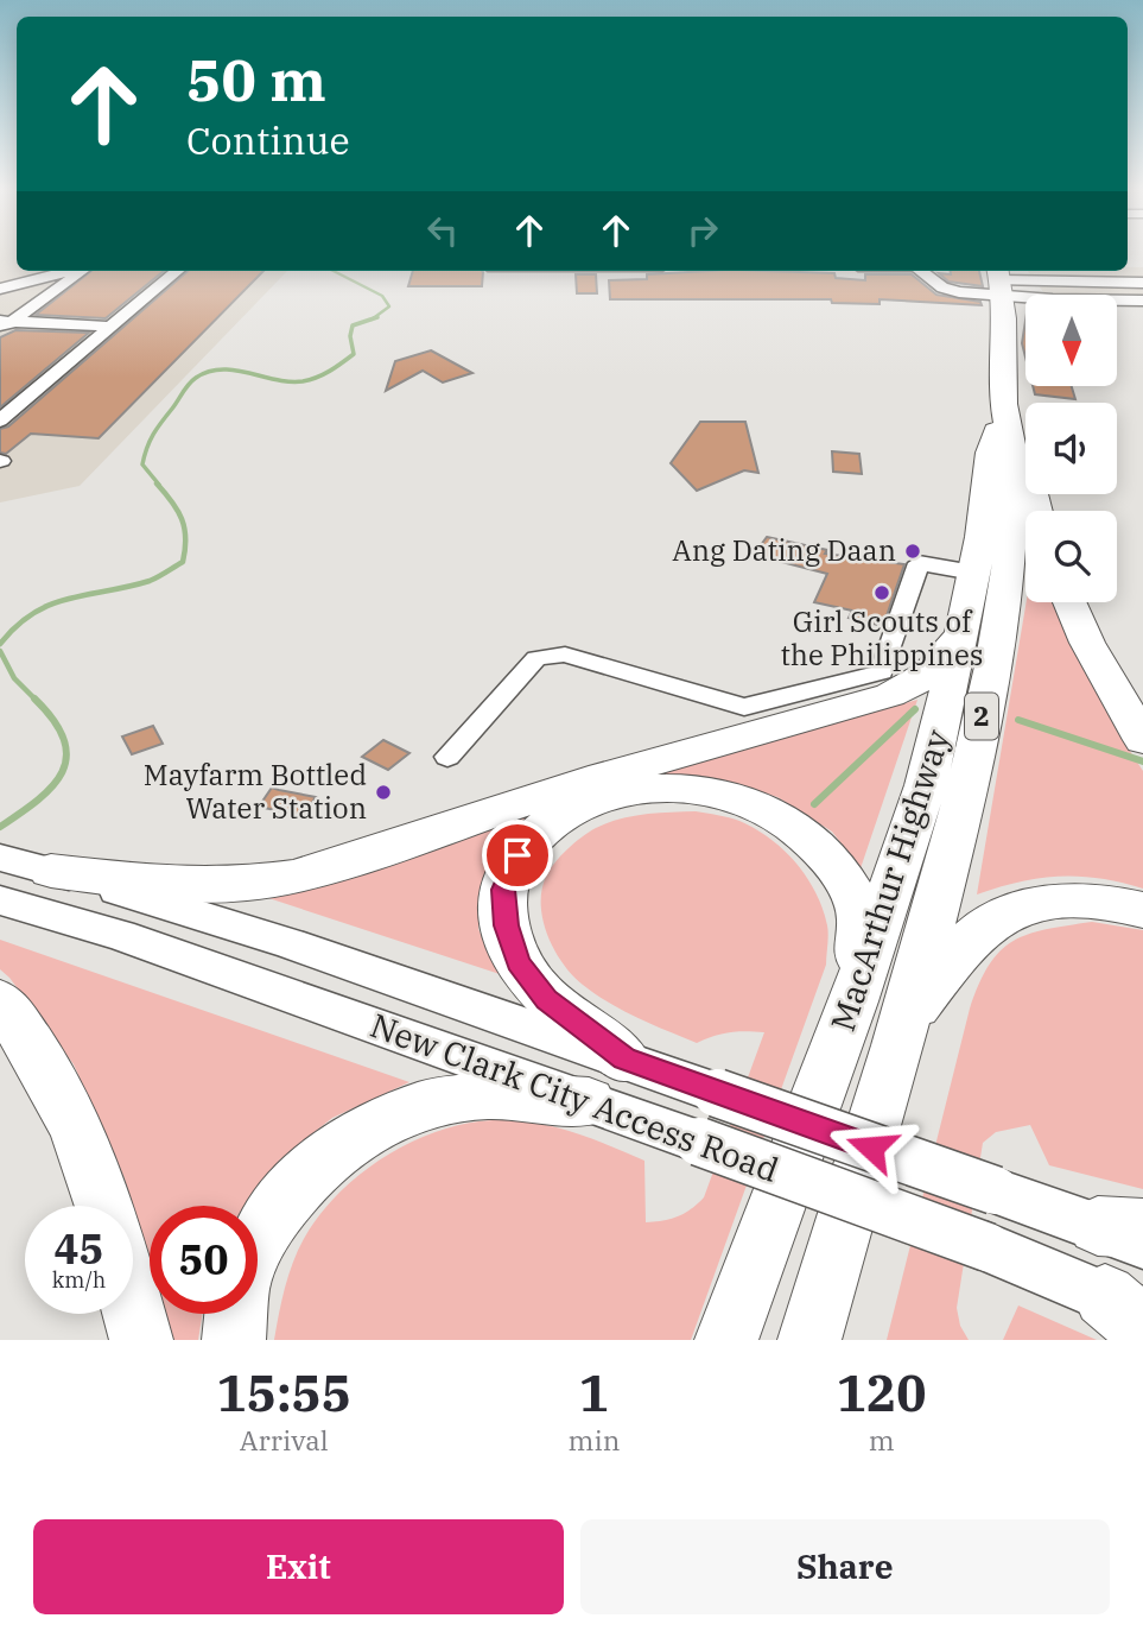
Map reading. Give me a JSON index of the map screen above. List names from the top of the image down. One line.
{"streets":{"highway":["2","MacArthur Highway"],"main road":["New Clark City Access Road"]},"places":["Ang Dating Daan","Girl Scouts of the Philippines","Mayfarm Bottled Water Station"],"north":"bottom","page":{"turn":["50 m","Continue"],"speed":"45 km/h","limit":"50","eta":["15:55","Arrival","1","min","120","m"],"buttons":["Exit","Share"]}}
